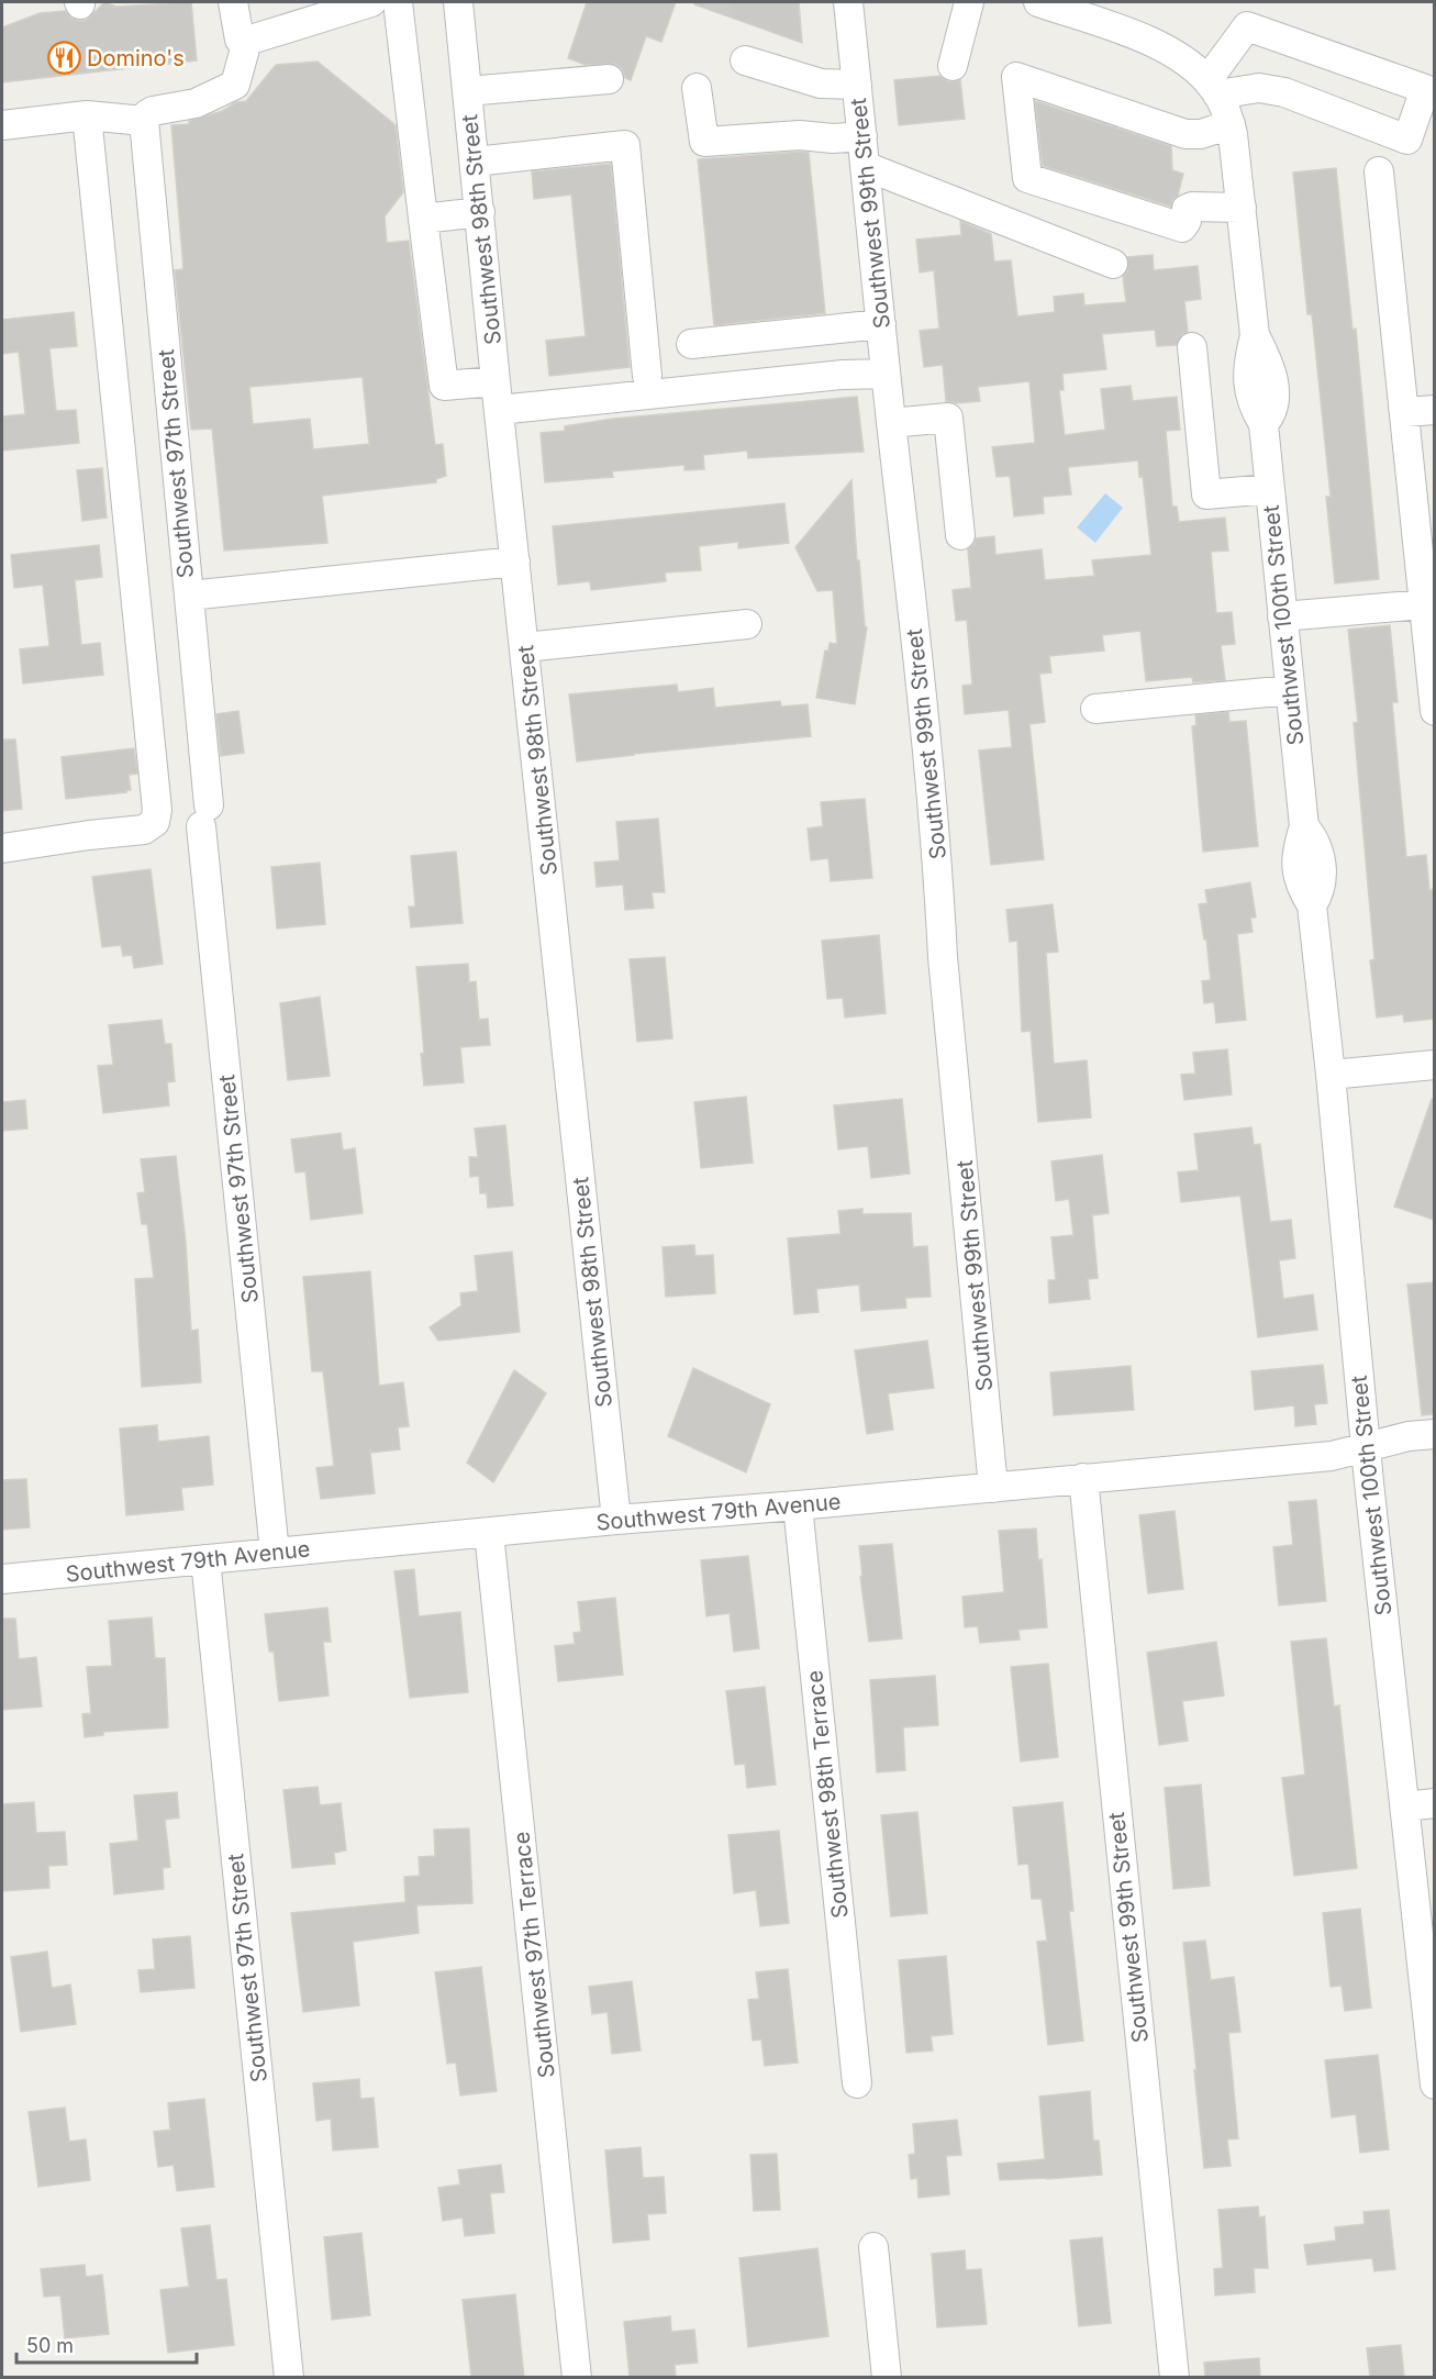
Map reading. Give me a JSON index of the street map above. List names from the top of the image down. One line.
{"streets":{"street":["Southwest 99th Street","Southwest 98th Street","Southwest 97th Street","Southwest 100th Street","Southwest 79th Avenue","Southwest 98th Terrace","Southwest 97th Terrace"]},"crossings":[["Southwest 99th Street","Southwest 79th Avenue"],["Southwest 98th Street","Southwest 79th Avenue"],["Southwest 97th Street","Southwest 79th Avenue"],["Southwest 100th Street","Southwest 79th Avenue"],["Southwest 79th Avenue","Southwest 98th Terrace"],["Southwest 79th Avenue","Southwest 97th Terrace"]],"places":{"restaurant":["Domino's"]},"scale_bar":"50 m"}
